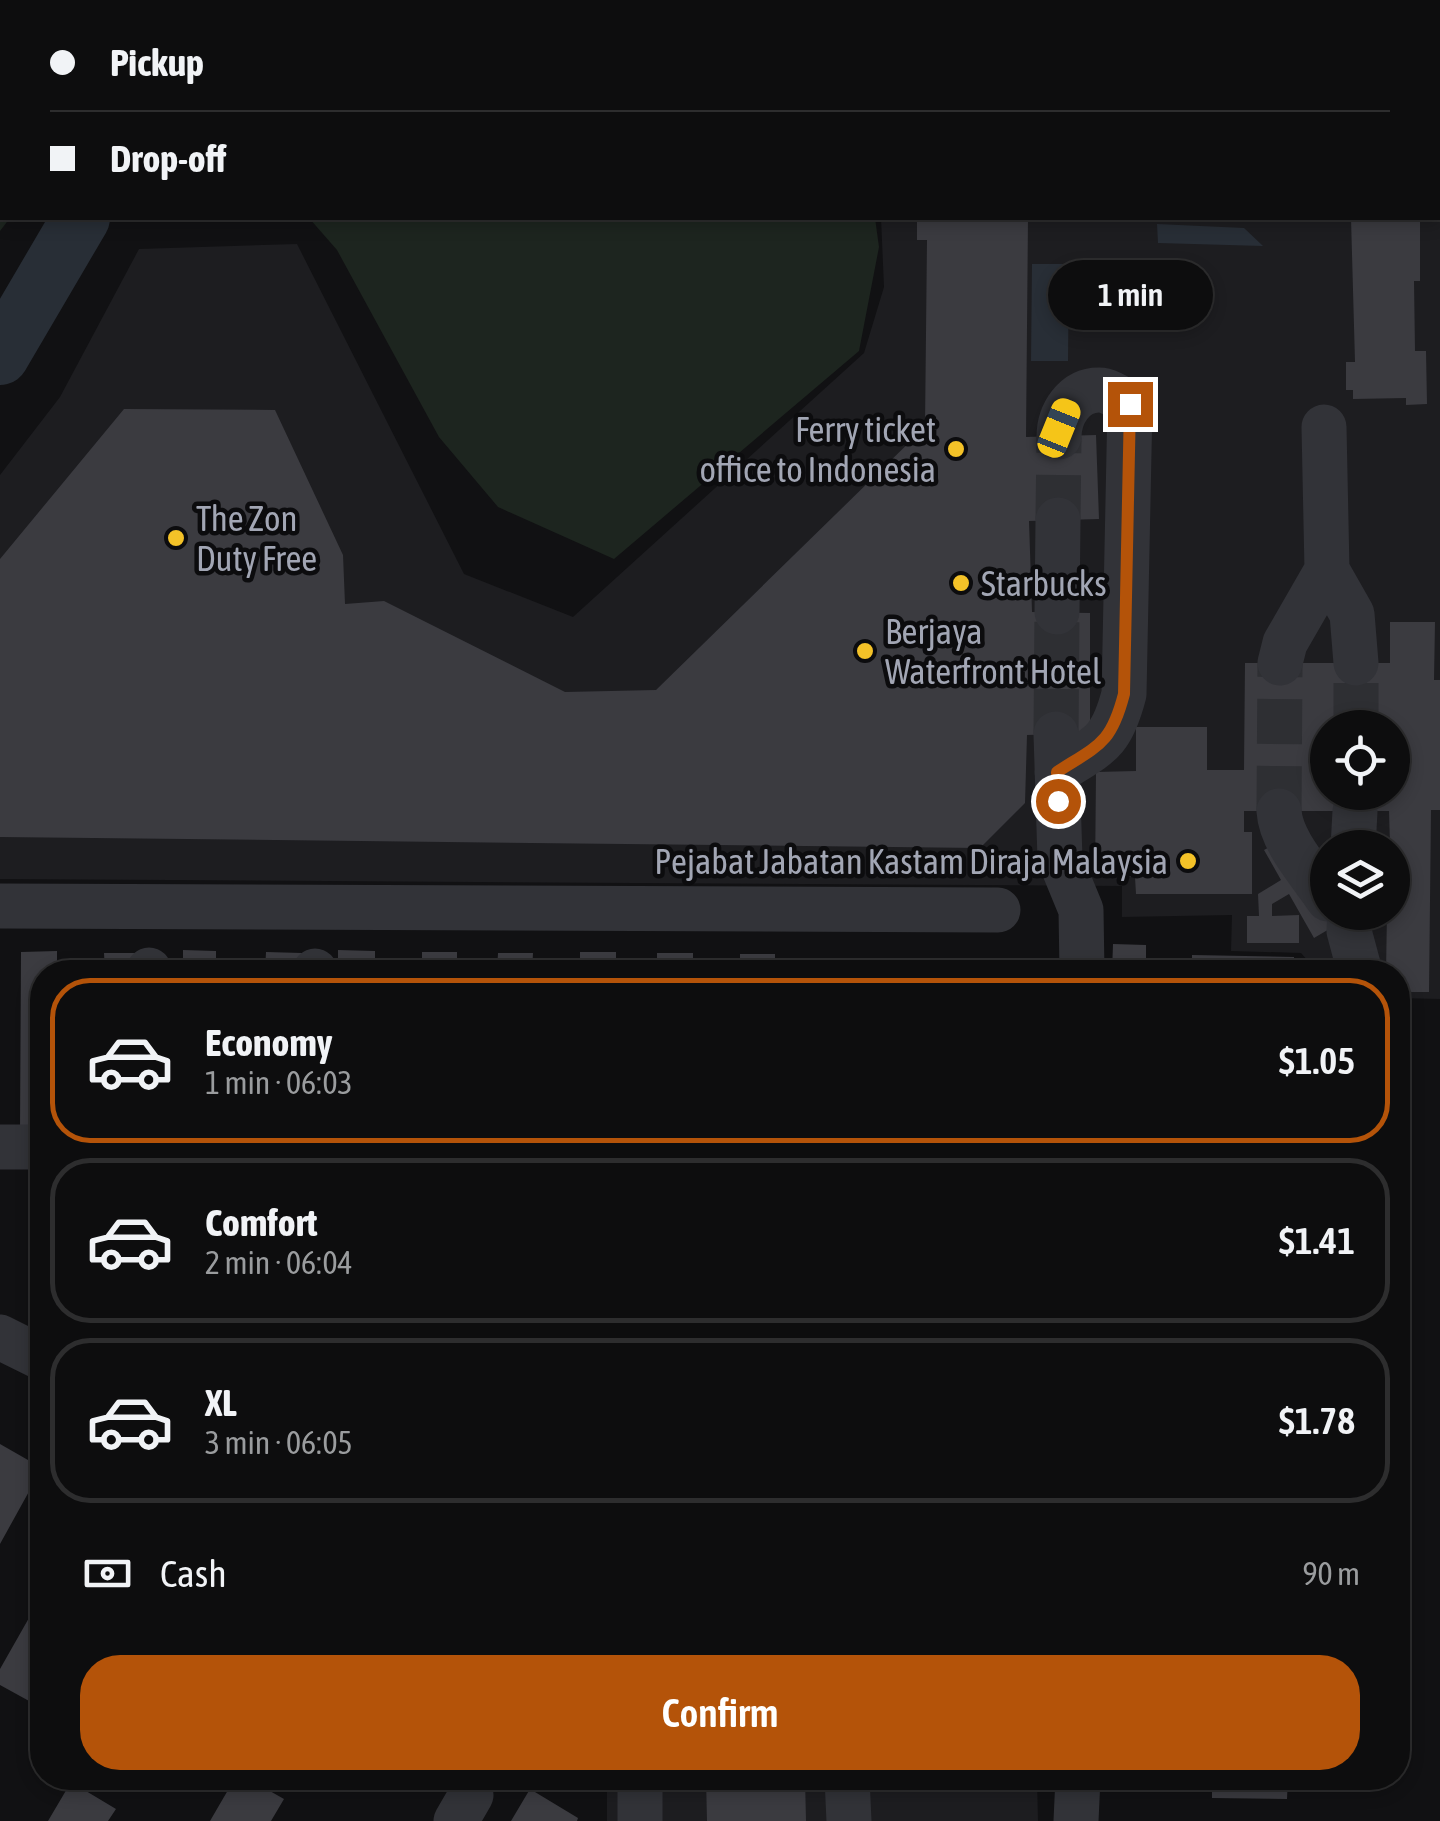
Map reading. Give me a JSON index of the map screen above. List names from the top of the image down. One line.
{"places":["Ferry ticket office to Indonesia","The Zon Duty Free","Starbucks","Berjaya Waterfront Hotel","Pejabat Jabatan Kastam Diraja Malaysia"],"page":{"banner":["Pickup","Drop-off"],"bubble":"1 min","list":[{"name":"Economy","note":"1 min · 06:03","value":"$1.05"},{"name":"Comfort","note":"2 min · 06:04","value":"$1.41"},{"name":"XL","note":"3 min · 06:05","value":"$1.78"}],"pay":["Cash","90 m"],"buttons":"Confirm"}}
